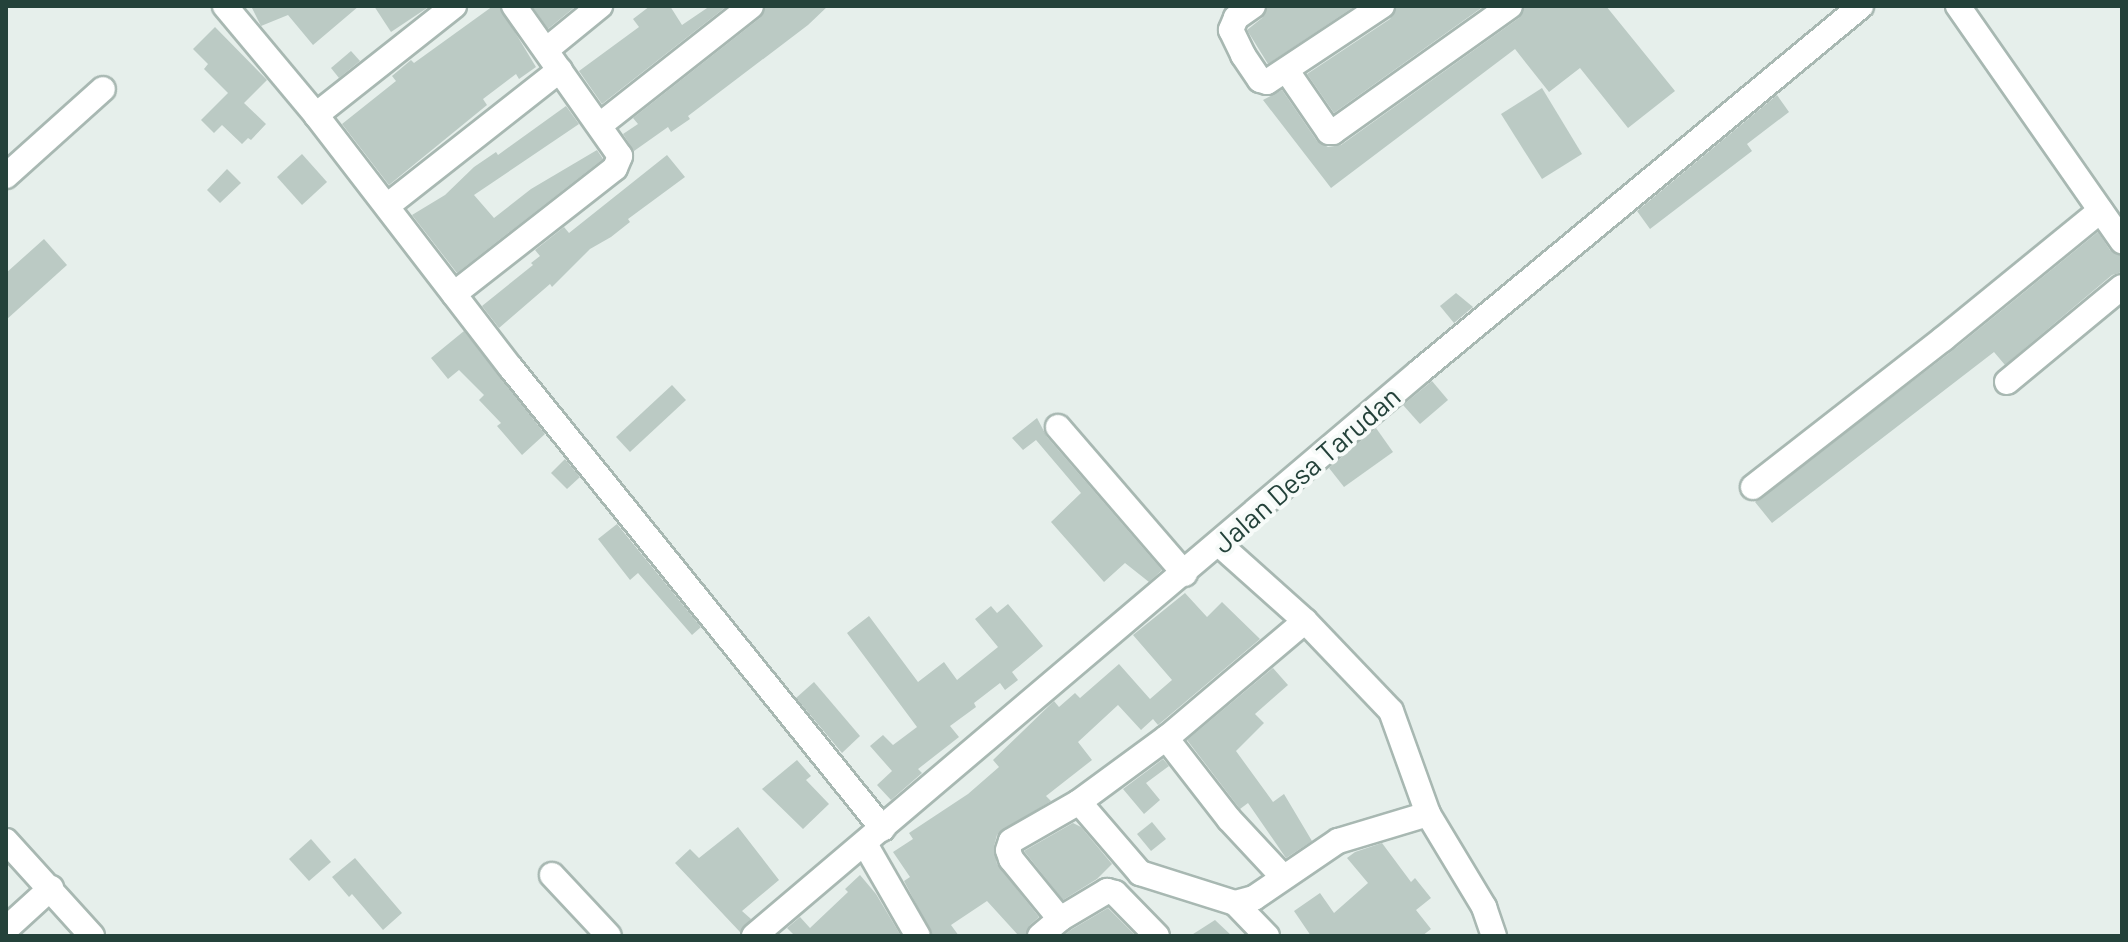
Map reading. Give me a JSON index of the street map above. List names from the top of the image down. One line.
{"streets":{"street":["Jalan Desa Tarudan"]}}
